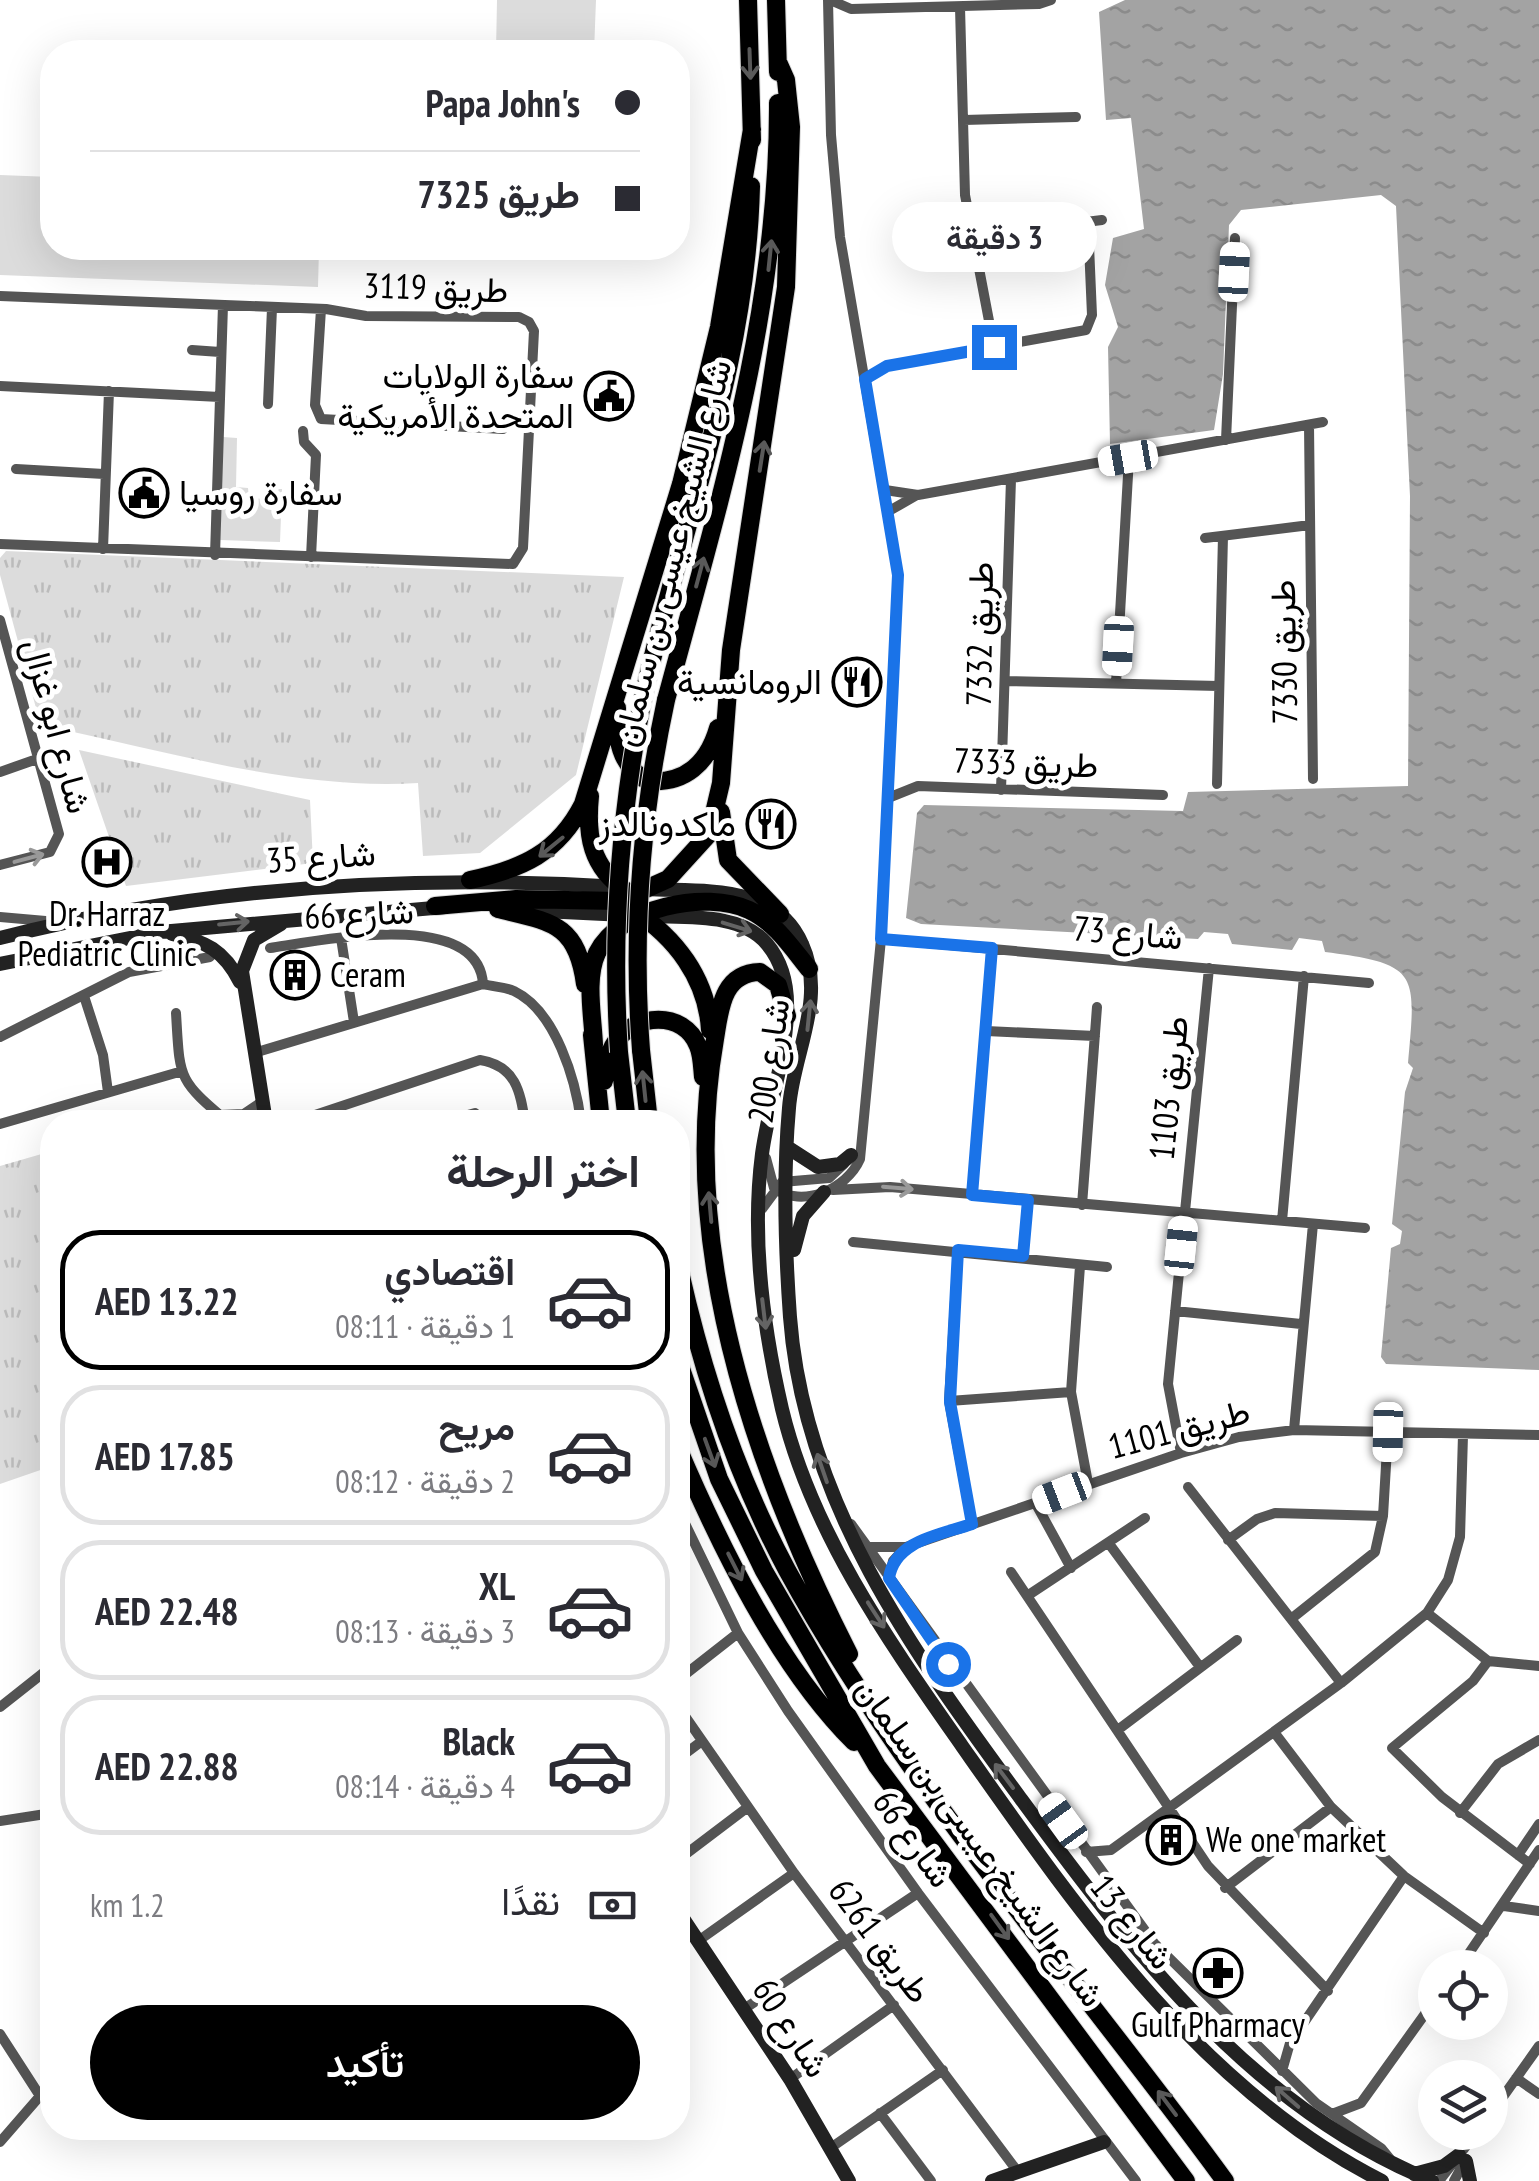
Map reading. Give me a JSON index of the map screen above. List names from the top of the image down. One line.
{"streets":{"highway":["شارع الشيخ عيسى بن سلمان"],"street":["طريق 3119","طريق 7332","طريق 7330","شارع ابو غزال","طريق 7333","شارع 35","شارع 66","شارع 73","شارع 200","طريق 1103","طريق 1101","شارع 13","طريق 6261","شارع 60"]},"crossings":[["طريق 7332","طريق 7330"],["طريق 7332","طريق 7333"],["شارع 35","شارع 200"],["شارع 73","طريق 1103"],["شارع 200","شارع 13"]],"places":{"public building":["سفارة الولايات المتحدة الأمريكية","سفارة روسيا"],"restaurant":["الرومانسية","ماكدونالدز"],"hospital":["Dr. Harraz Pediatric Clinic"],"building":["Ceram","We one market"],"pharmacy":["Gulf Pharmacy"]},"page":{"banner":["Papa John's","طريق 7325"],"bubble":"3 دقيقة","heading":"اختر الرحلة","list":[{"name":"اقتصادي","note":"1 دقيقة · 08:11","value":"AED 13.22"},{"name":"مريح","note":"2 دقيقة · 08:12","value":"AED 17.85"},{"name":"XL","note":"3 دقيقة · 08:13","value":"AED 22.48"},{"name":"Black","note":"4 دقيقة · 08:14","value":"AED 22.88"}],"pay":["نقدًا","1.2 km"],"buttons":"تأكيد"}}
